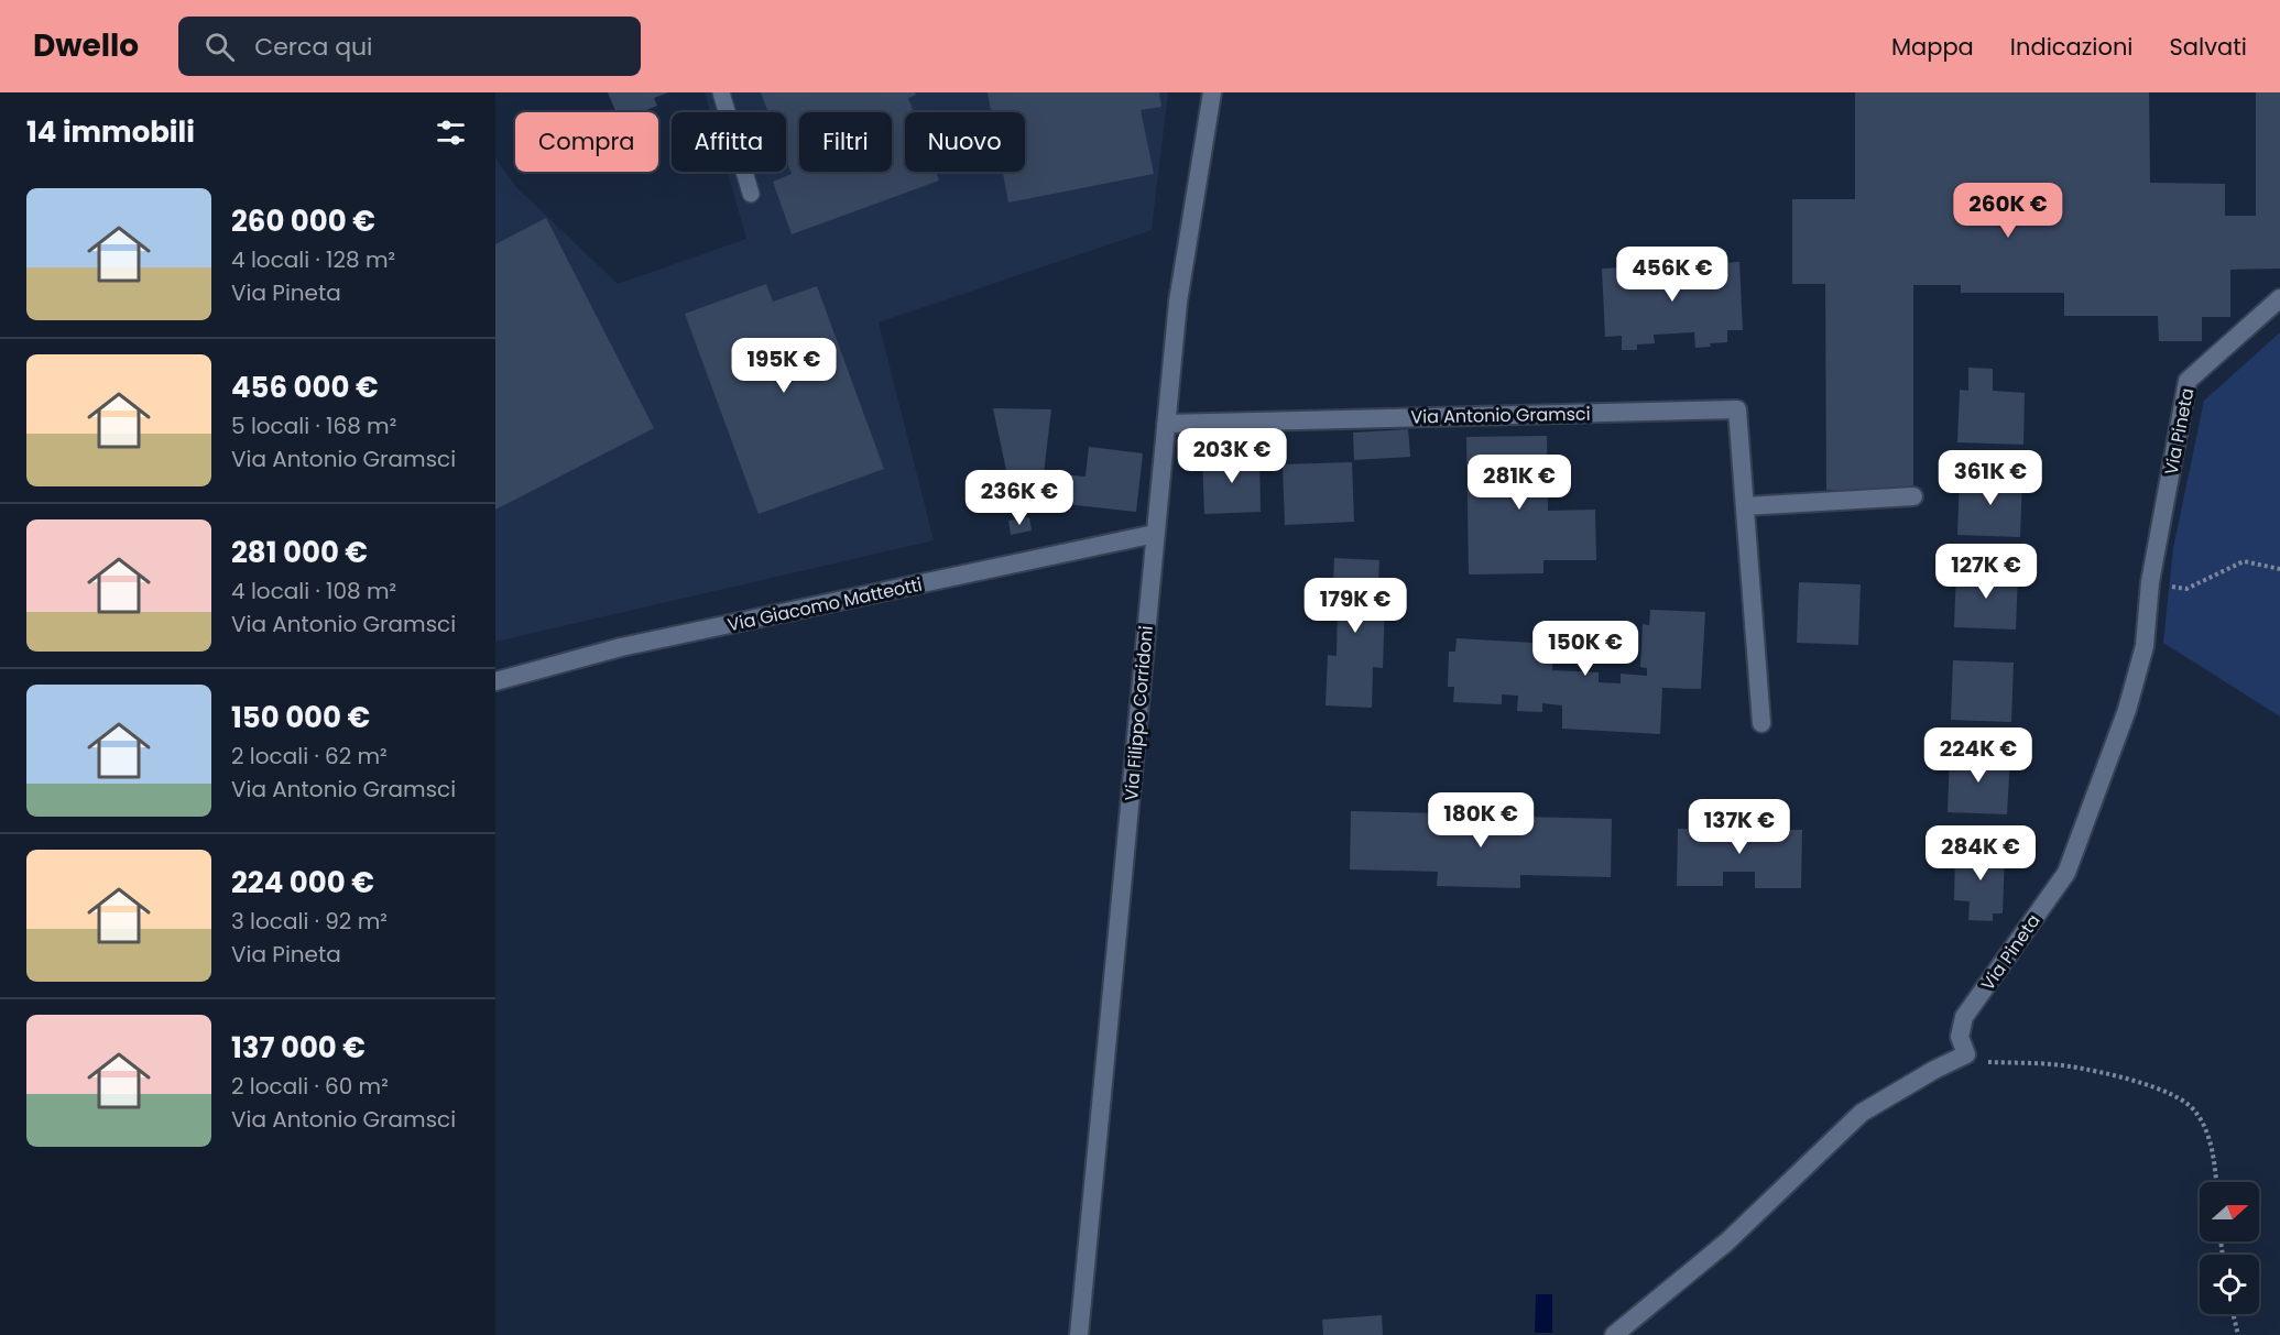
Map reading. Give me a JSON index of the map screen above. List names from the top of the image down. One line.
{"streets":{"street":["Via Antonio Gramsci","Via Pineta","Via Giacomo Matteotti","Via Filippo Corridoni"]},"crossings":[["Via Antonio Gramsci","Via Filippo Corridoni"],["Via Giacomo Matteotti","Via Filippo Corridoni"]],"north":"right","page":{"header":"Dwello","search":"Cerca qui","nav":["Mappa","Indicazioni","Salvati"],"heading":"14 immobili","chip":["Compra","Affitta","Filtri","Nuovo"],"list":[{"name":"260 000 €","note":"4 locali · 128 m² · Via Pineta"},{"name":"456 000 €","note":"5 locali · 168 m² · Via Antonio Gramsci"},{"name":"281 000 €","note":"4 locali · 108 m² · Via Antonio Gramsci"},{"name":"150 000 €","note":"2 locali · 62 m² · Via Antonio Gramsci"},{"name":"224 000 €","note":"3 locali · 92 m² · Via Pineta"},{"name":"137 000 €","note":"2 locali · 60 m² · Via Antonio Gramsci"}],"price":["260K €","456K €","195K €","203K €","361K €","281K €","236K €","127K €","179K €","150K €","224K €","180K €","137K €","284K €"]}}
